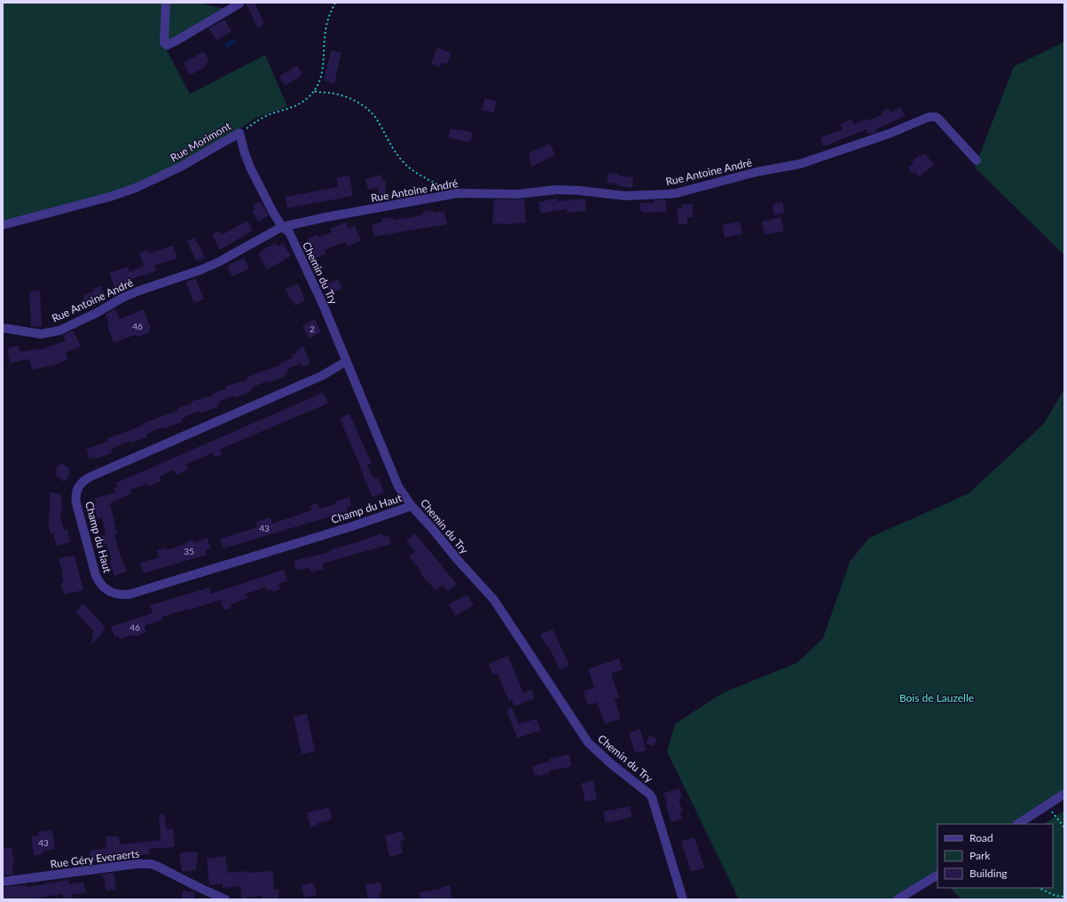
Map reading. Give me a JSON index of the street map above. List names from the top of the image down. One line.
{"streets":{"street":["Rue Morimont","Rue Antoine André","Chemin du Try","Champ du Haut","Rue Géry Everaerts"]},"crossings":[["Rue Morimont","Chemin du Try"],["Rue Antoine André","Chemin du Try"],["Chemin du Try","Champ du Haut"]],"parks":["Bois de Lauzelle"],"house_numbers":["46","2","43","35","46","43"],"legend":["Road","Park","Building"]}
